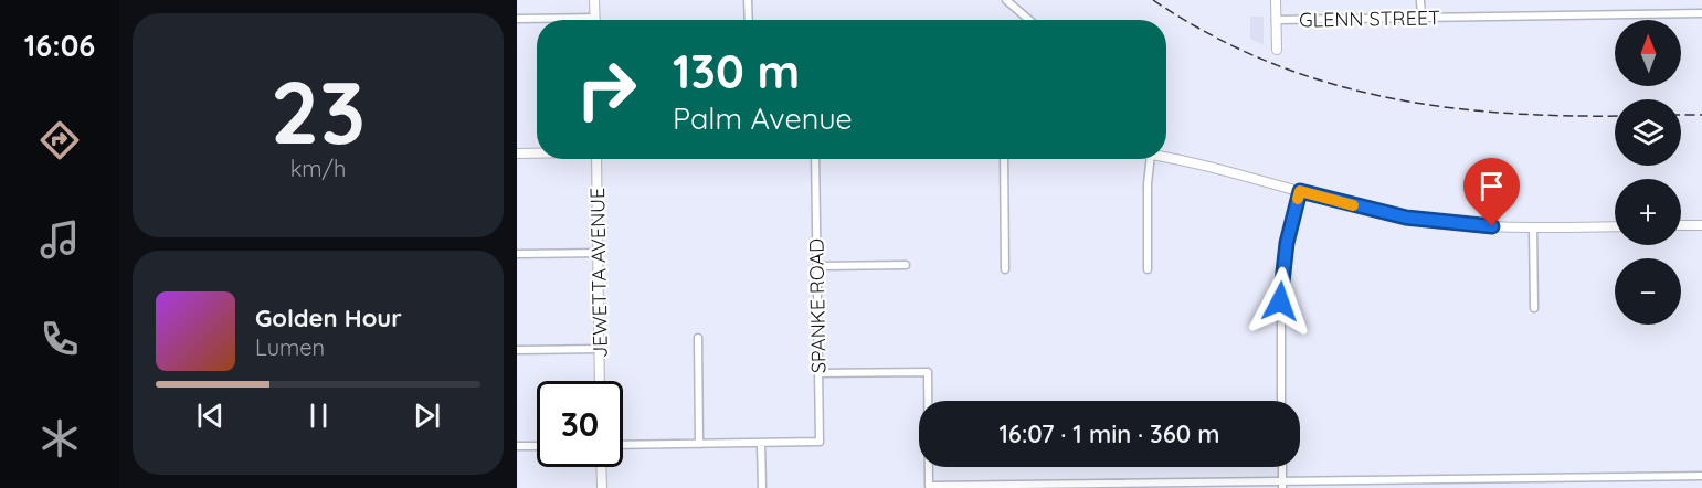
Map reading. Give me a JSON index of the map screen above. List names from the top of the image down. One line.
{"streets":{"street":["GLENN STREET","JEWETTA AVENUE","SPANKE ROAD"]},"north":"top","page":{"tabs":"16:06","tile":["23","km/h"],"map_buttons":["+","−"],"turn":["130 m","Palm Avenue"],"song":["Golden Hour","Lumen"],"limit":"30","trip":"16:07 · 1 min · 360 m"}}
